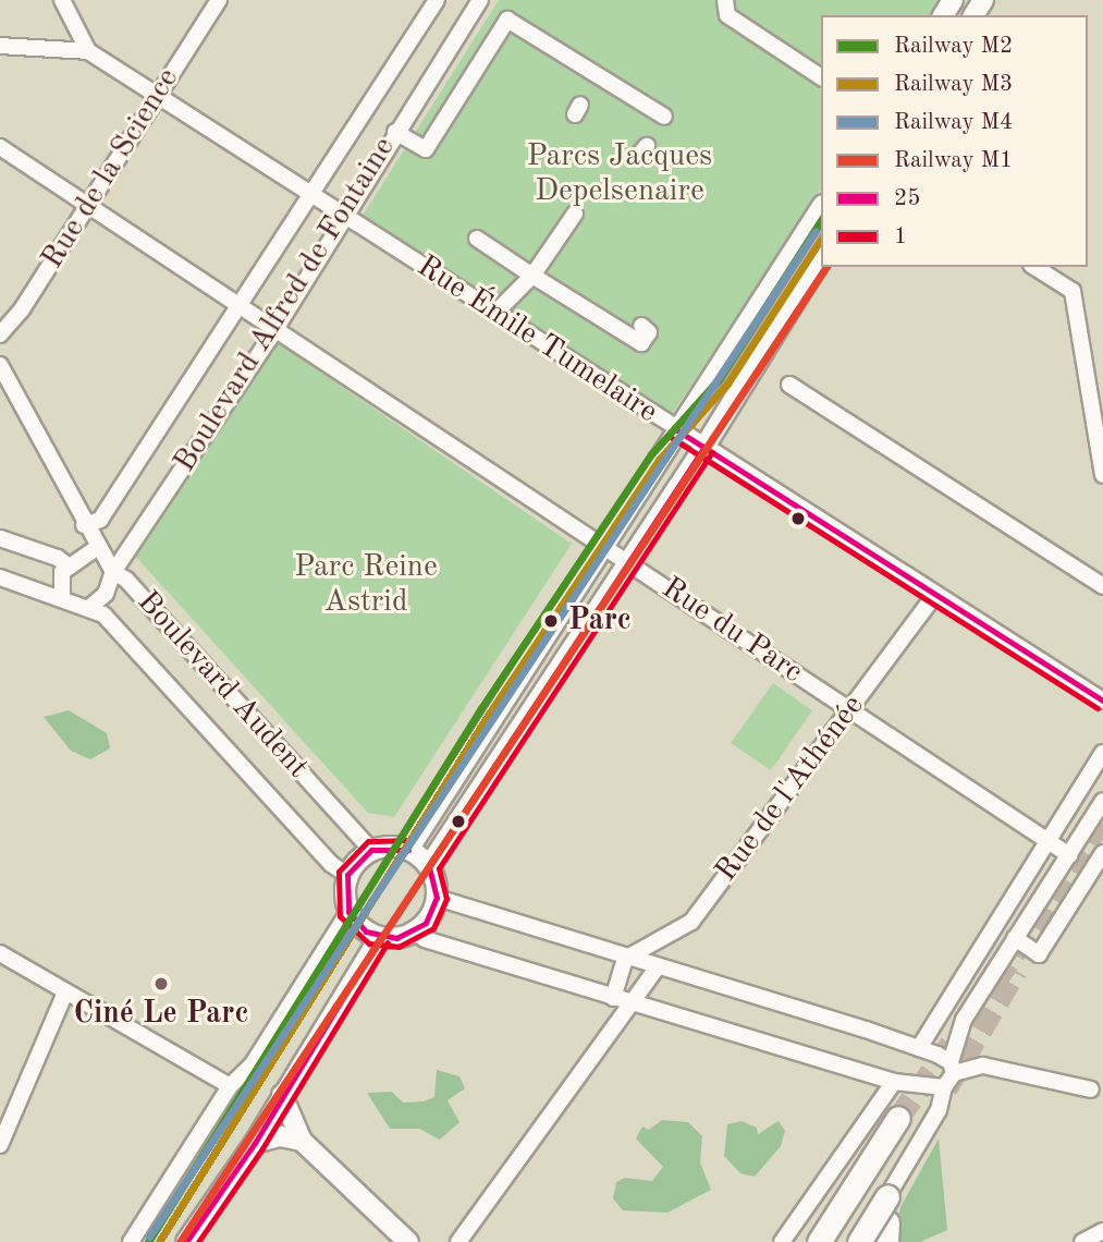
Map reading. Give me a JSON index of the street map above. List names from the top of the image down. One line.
{"streets":{"street":["Rue de la Science","Boulevard Alfred de Fontaine","Rue Émile Tumelaire","Rue du Parc","Boulevard Audent","Rue de l'Athénée"]},"crossings":[["Rue de la Science","Rue Émile Tumelaire"],["Rue de la Science","Rue du Parc"],["Boulevard Alfred de Fontaine","Rue Émile Tumelaire"],["Boulevard Alfred de Fontaine","Rue du Parc"],["Boulevard Alfred de Fontaine","Boulevard Audent"],["Rue Émile Tumelaire","Rue de l'Athénée"],["Rue du Parc","Rue de l'Athénée"]],"parks":["Parcs Jacques Depelsenaire","Parc Reine Astrid"],"places":["Parc","Ciné Le Parc"],"lines":["rail line M2","rail line M4","rail line M3","rail line M1","transit line 25","transit line 1"],"legend":["Railway M2","Railway M3","Railway M4","Railway M1","25","1"]}
